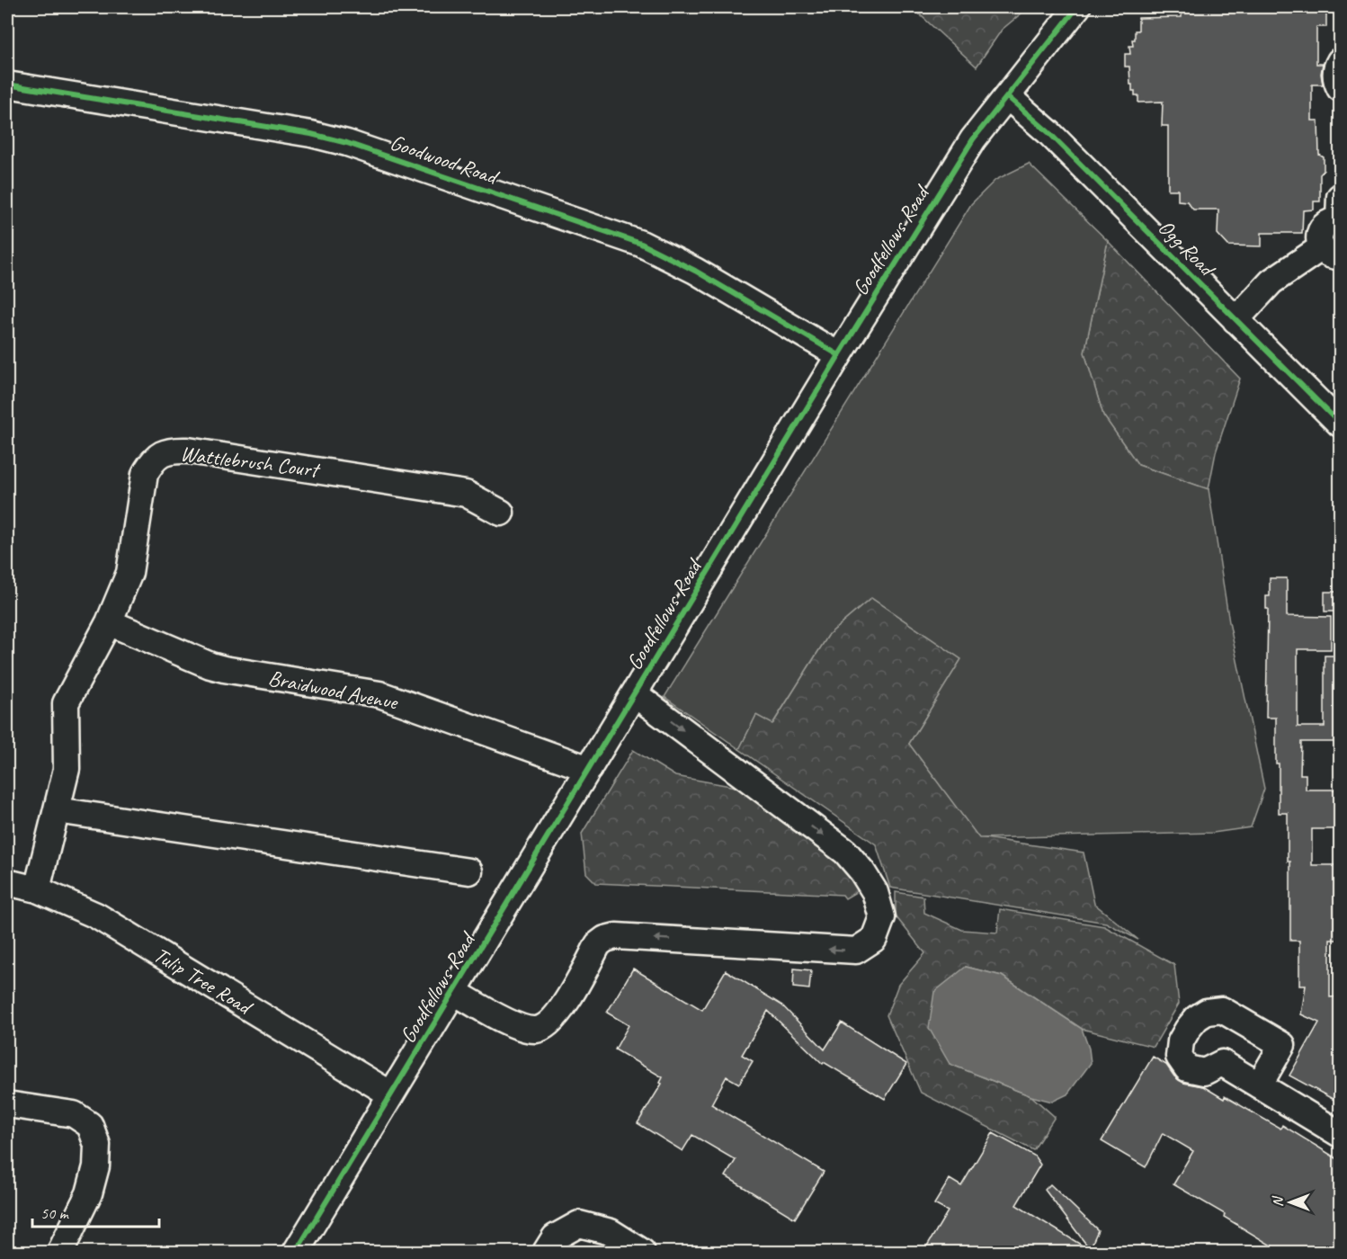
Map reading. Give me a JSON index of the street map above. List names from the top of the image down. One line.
{"streets":{"street":["Goodwood Road","Goodfellows Road","Ogg Road","Wattlebrush Court","Braidwood Avenue","Tulip Tree Road"]},"crossings":[["Goodwood Road","Goodfellows Road"],["Goodfellows Road","Ogg Road"],["Goodfellows Road","Braidwood Avenue"],["Goodfellows Road","Tulip Tree Road"],["Wattlebrush Court","Braidwood Avenue"],["Wattlebrush Court","Tulip Tree Road"]],"scale_bar":"50 m","north":"left"}
